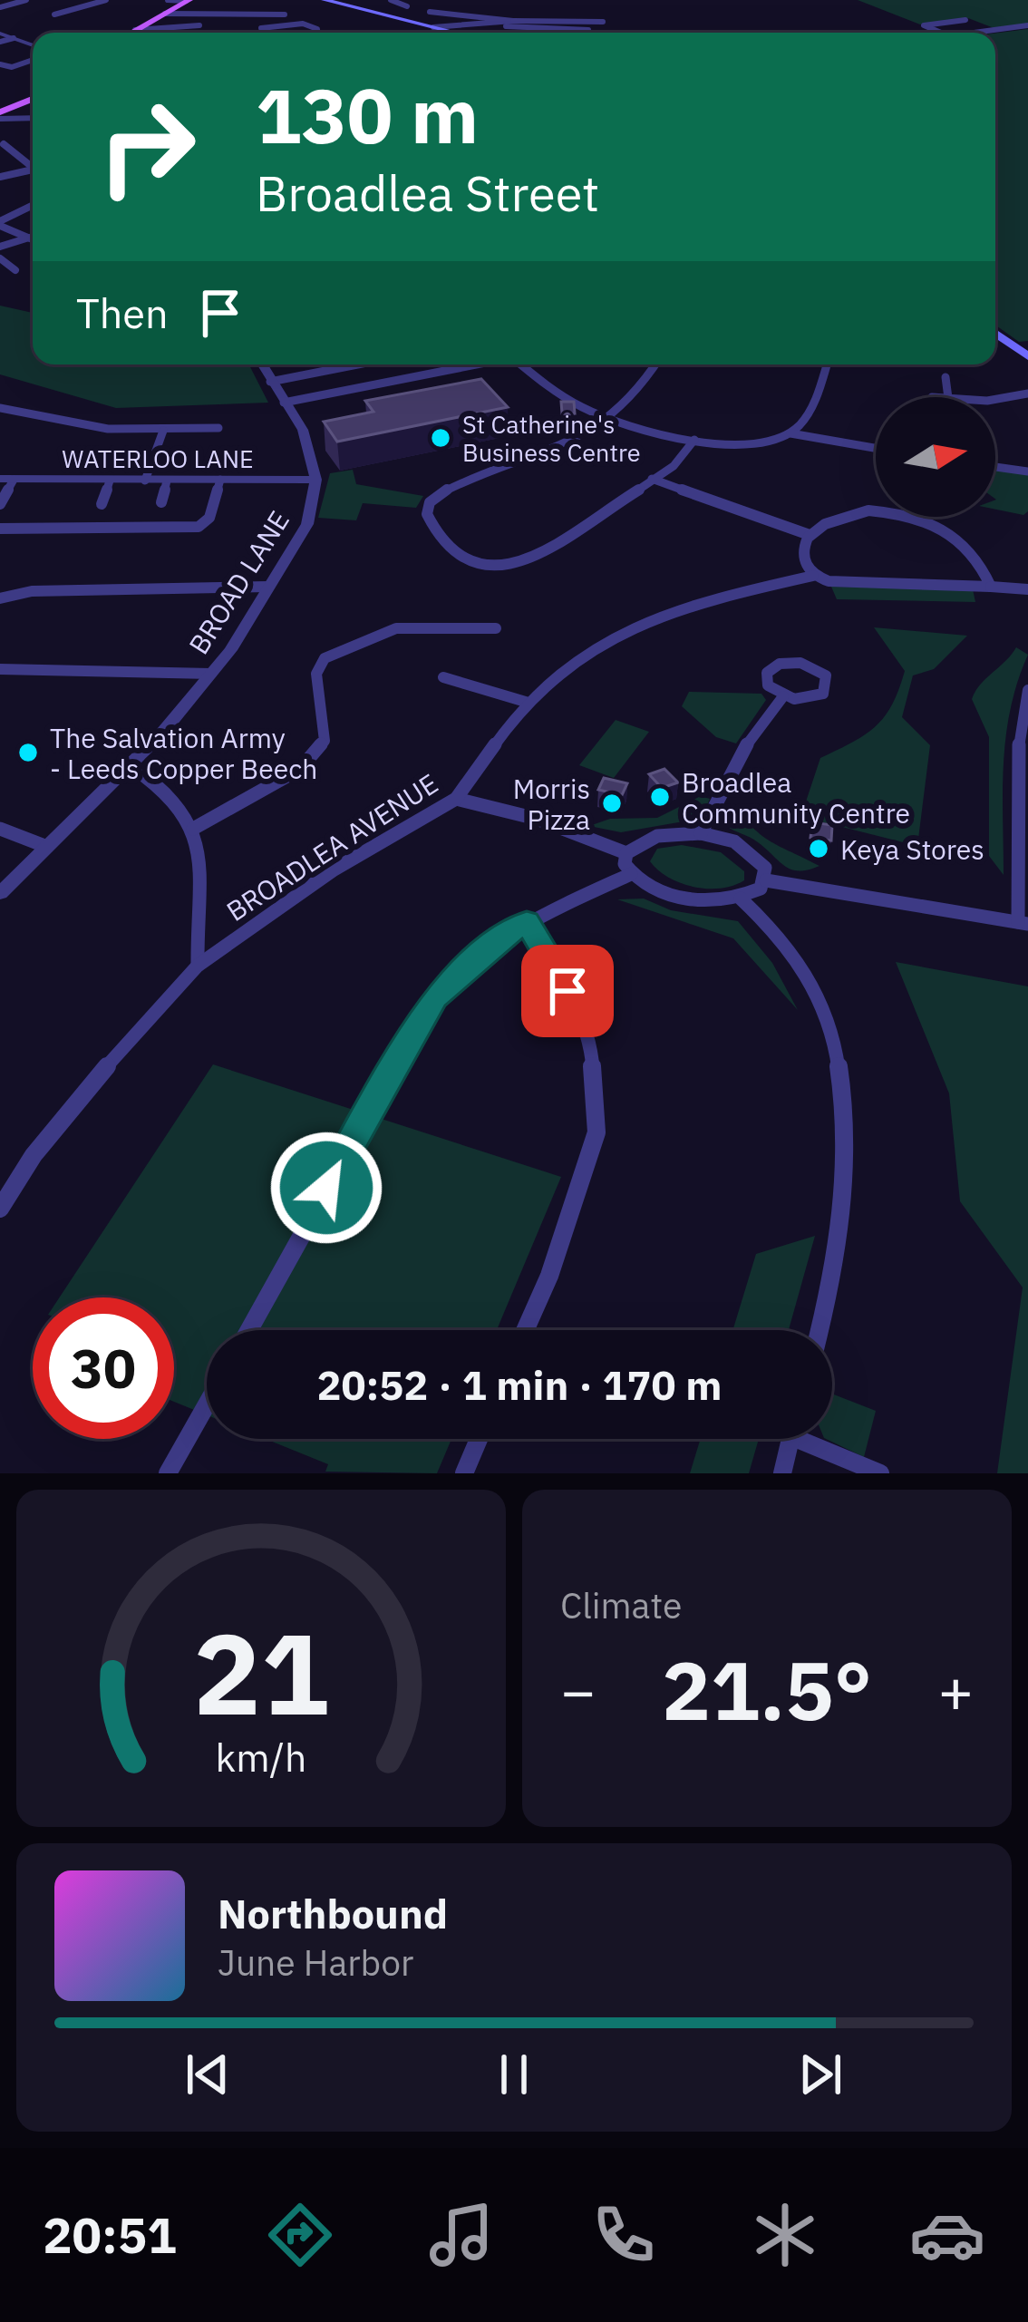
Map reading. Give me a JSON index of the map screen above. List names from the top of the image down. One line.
{"streets":{"street":["WATERLOO LANE","BROAD LANE","BROADLEA AVENUE"]},"crossings":[["WATERLOO LANE","BROAD LANE"]],"places":["St Catherine's Business Centre","The Salvation Army - Leeds Copper Beech","Broadlea Community Centre","Morris Pizza","Keya Stores"],"north":"right","page":{"turn":["130 m","Broadlea Street"],"then":"Then","limit":"30","trip":"20:52 · 1 min · 170 m","tile":"Climate","heat":["−","21.5°","+"],"song":["Northbound","June Harbor"],"tabs":"20:51","gauge":["21","km/h"]}}
